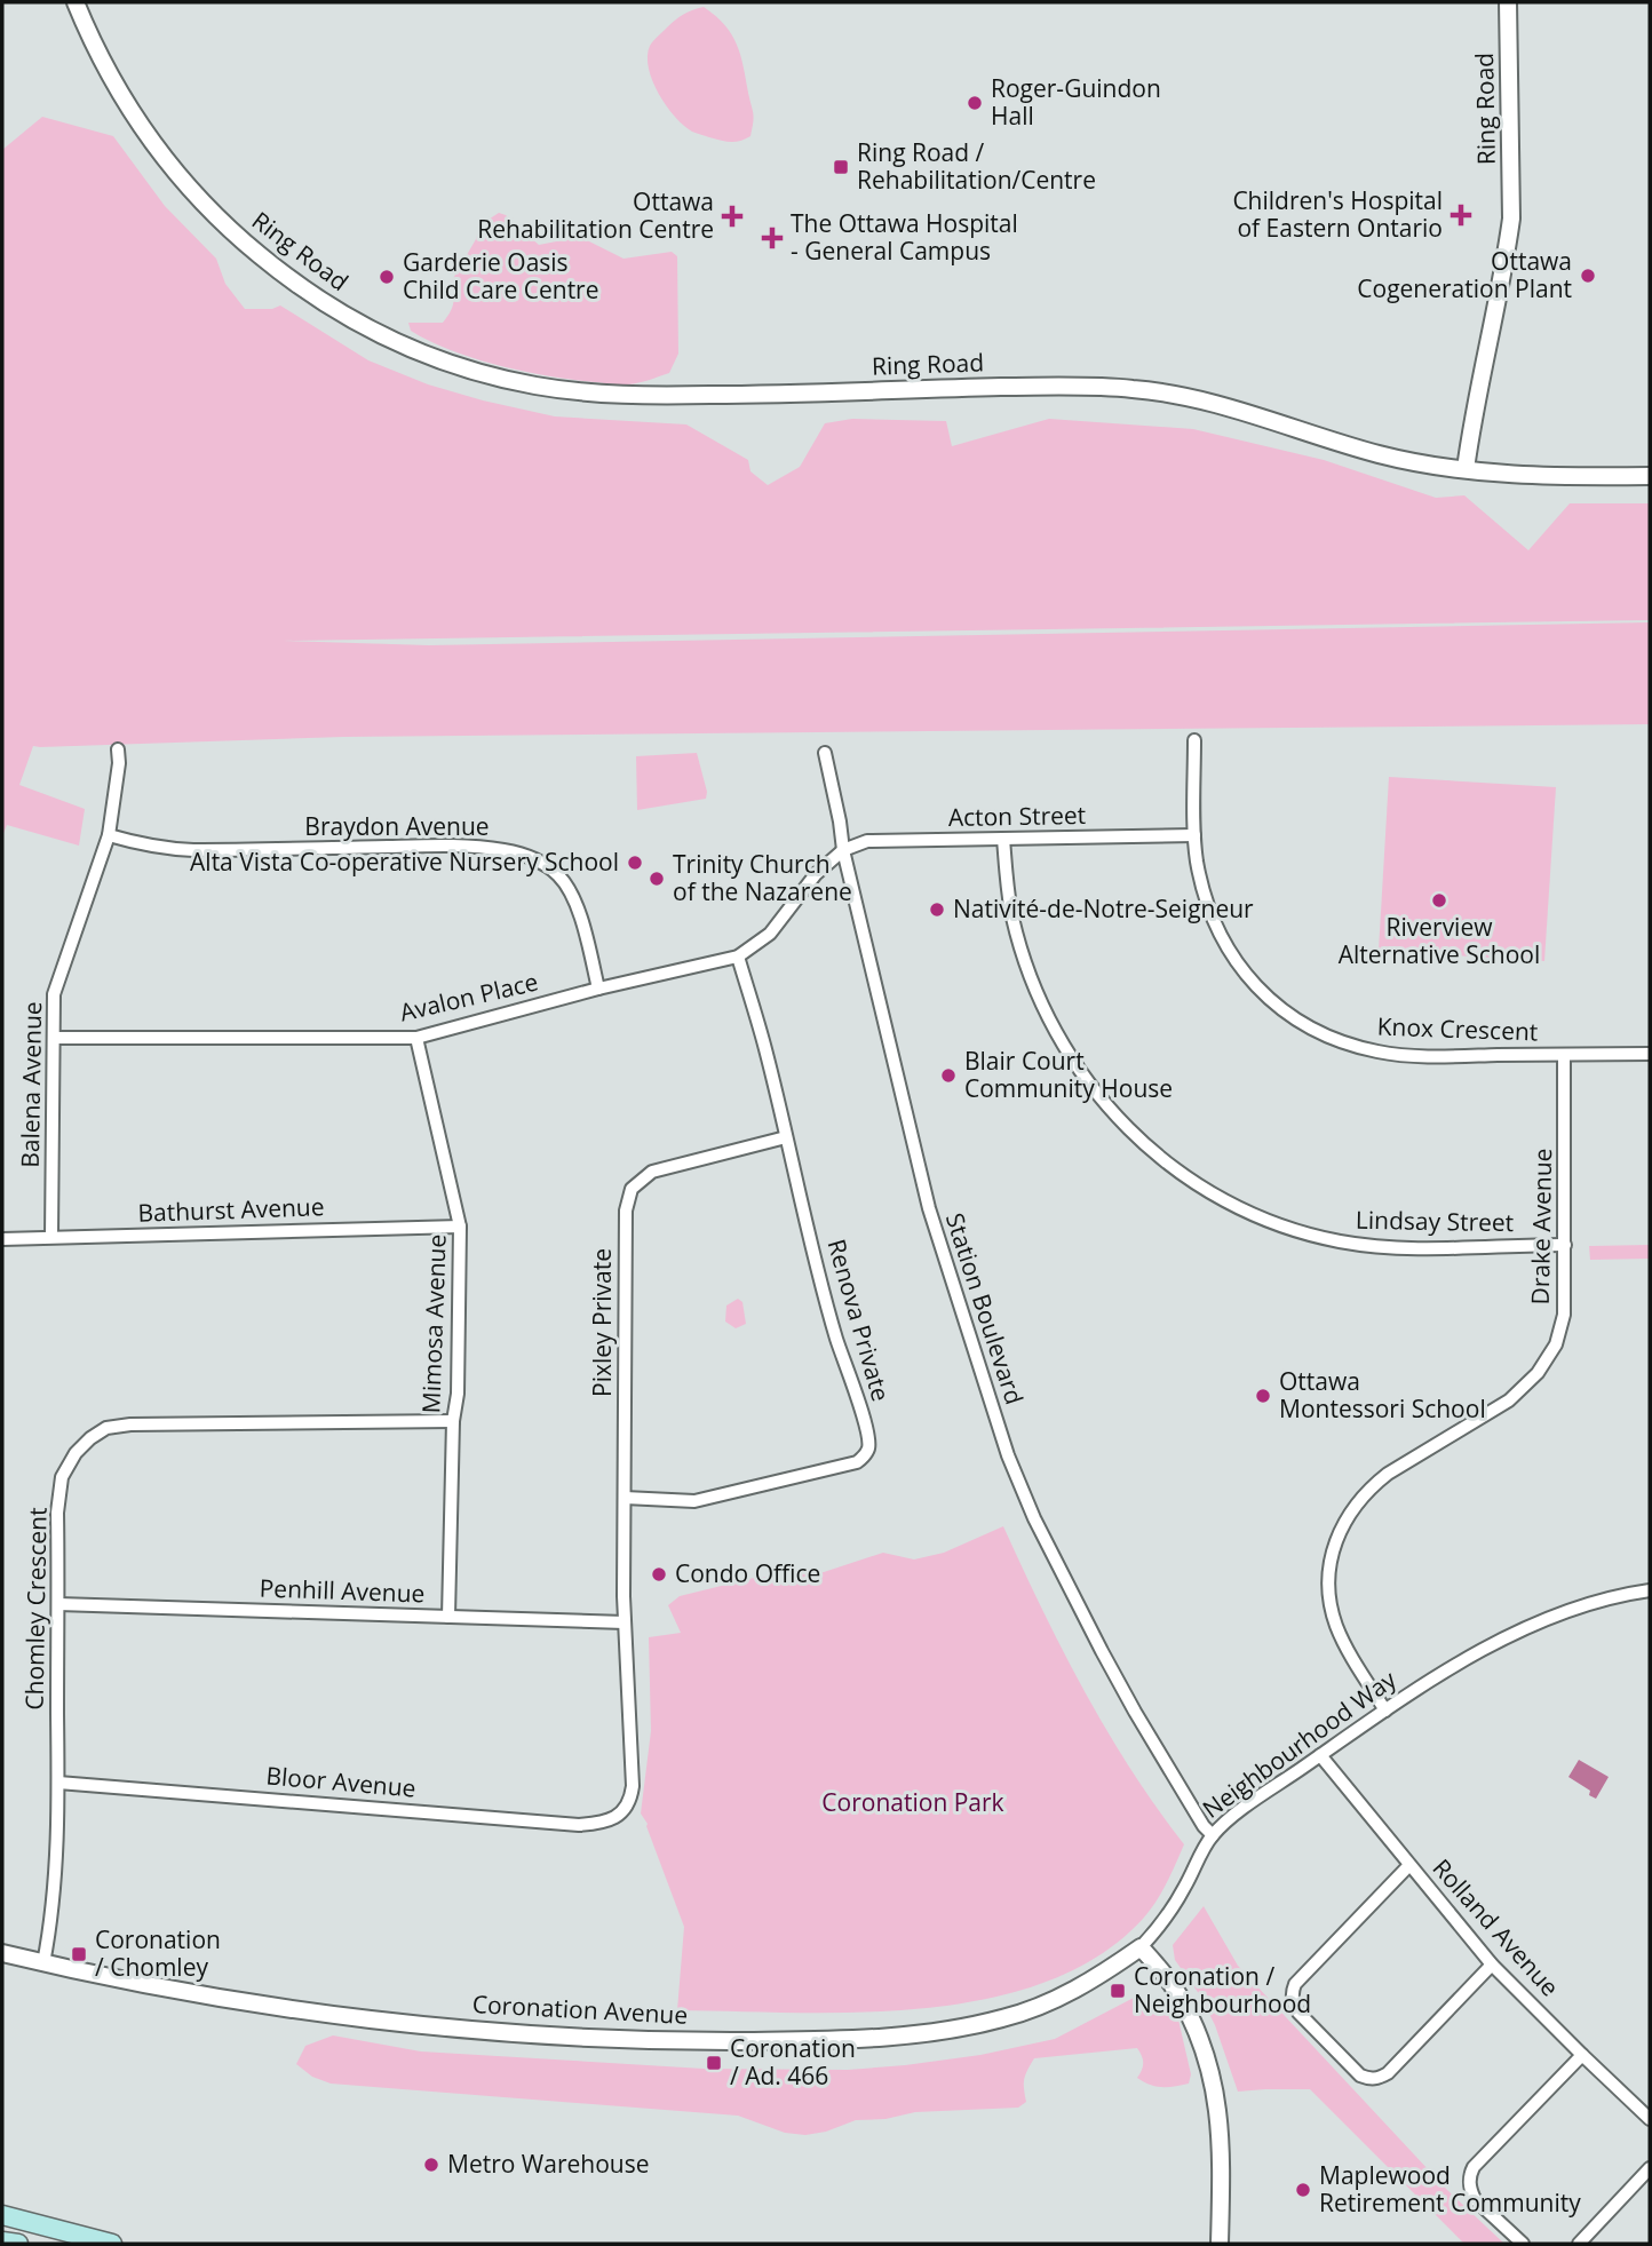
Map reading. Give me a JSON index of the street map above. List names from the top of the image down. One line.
{"streets":{"street":["Ring Road","Acton Street","Braydon Avenue","Avalon Place","Knox Crescent","Balena Avenue","Bathurst Avenue","Lindsay Street","Drake Avenue","Station Boulevard","Renova Private","Pixley Private","Mimosa Avenue","Penhill Avenue","Chomley Crescent","Neighbourhood Way","Bloor Avenue","Rolland Avenue","Coronation Avenue"]},"crossings":[["Acton Street","Avalon Place"],["Acton Street","Knox Crescent"],["Acton Street","Lindsay Street"],["Acton Street","Station Boulevard"],["Braydon Avenue","Avalon Place"],["Braydon Avenue","Balena Avenue"],["Avalon Place","Balena Avenue"],["Avalon Place","Station Boulevard"],["Avalon Place","Renova Private"],["Avalon Place","Mimosa Avenue"],["Knox Crescent","Drake Avenue"],["Balena Avenue","Bathurst Avenue"],["Bathurst Avenue","Mimosa Avenue"],["Lindsay Street","Drake Avenue"],["Drake Avenue","Neighbourhood Way"],["Station Boulevard","Neighbourhood Way"],["Renova Private","Pixley Private"],["Pixley Private","Penhill Avenue"],["Pixley Private","Bloor Avenue"],["Mimosa Avenue","Penhill Avenue"],["Mimosa Avenue","Chomley Crescent"],["Penhill Avenue","Chomley Crescent"],["Chomley Crescent","Bloor Avenue"],["Chomley Crescent","Coronation Avenue"],["Neighbourhood Way","Rolland Avenue"],["Neighbourhood Way","Coronation Avenue"]],"parks":["Coronation Park"],"places":{"other":["Roger-Guindon Hall","Ottawa Cogeneration Plant","Garderie Oasis Child Care Centre","Alta Vista Co-operative Nursery School","Trinity Church of the Nazarene","Riverview Alternative School","Nativité-de-Notre-Seigneur","Blair Court Community House","Ottawa Montessori School","Condo Office","Metro Warehouse","Maplewood Retirement Community"],"transit":["Ring Road / Rehabilitation/Centre","Coronation / Chomley","Coronation / Neighbourhood","Coronation / Ad. 466"],"health":["Children's Hospital of Eastern Ontario","Ottawa Rehabilitation Centre","The Ottawa Hospital - General Campus"]}}
